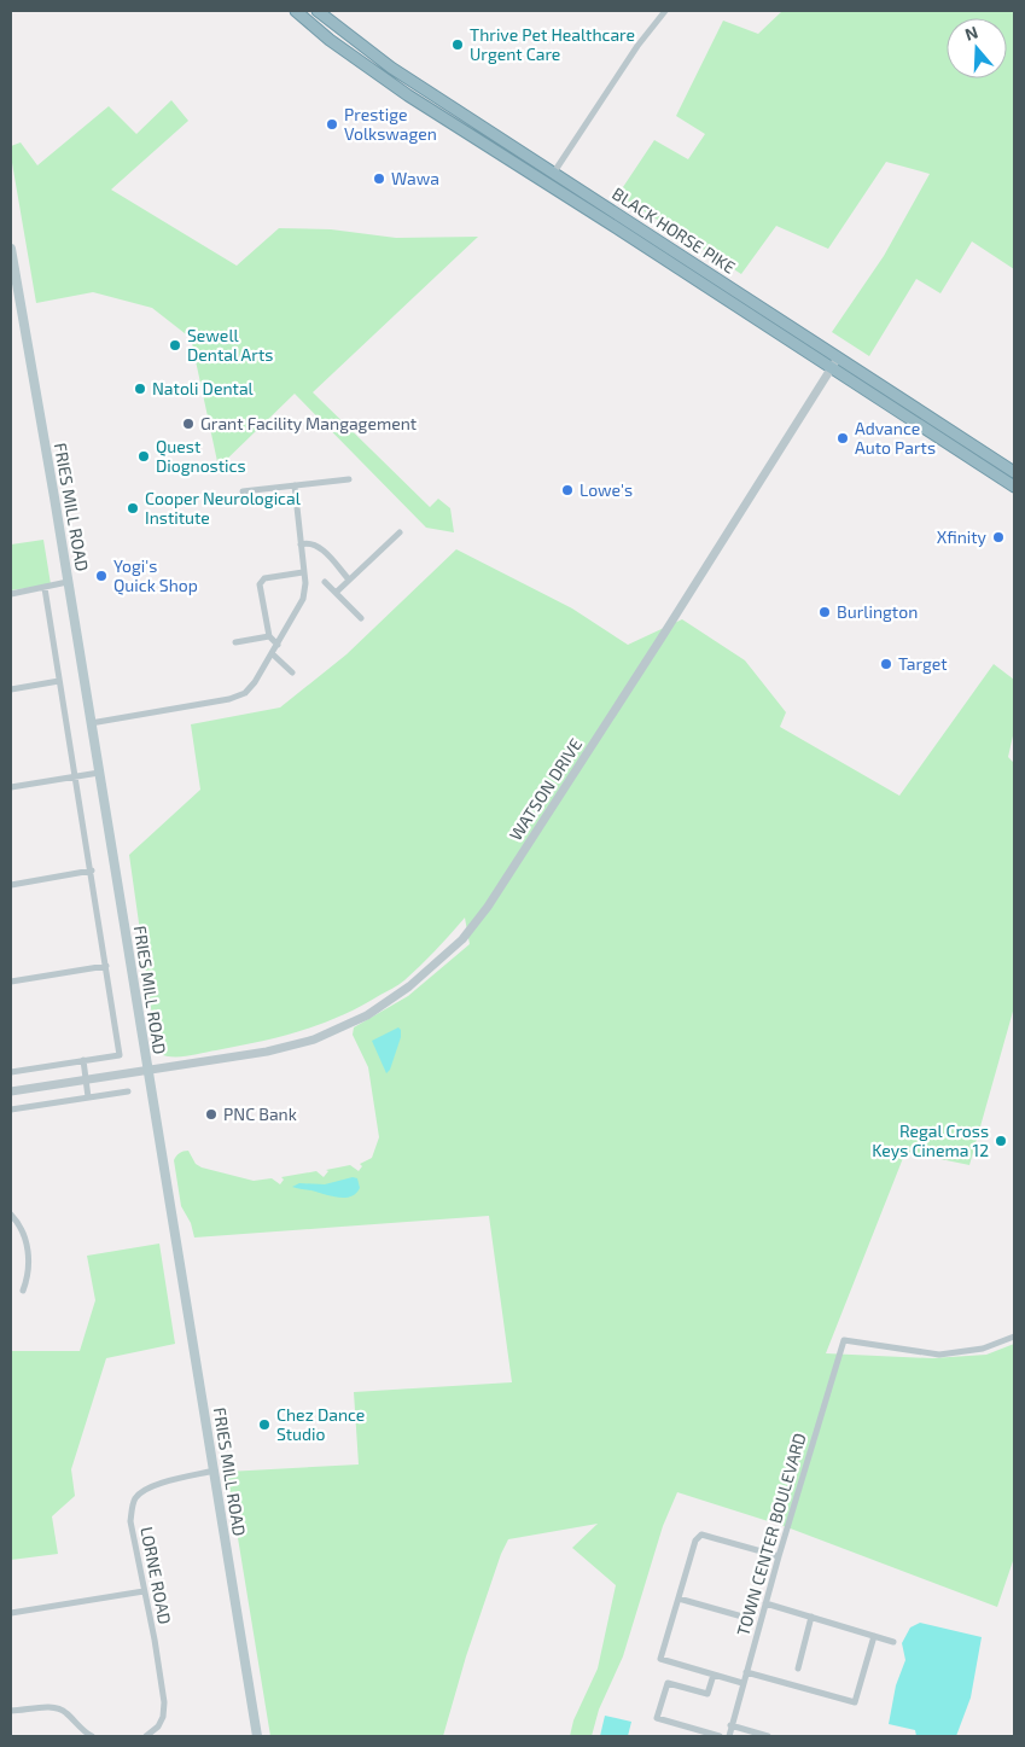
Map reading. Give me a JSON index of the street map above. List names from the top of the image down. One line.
{"streets":{"highway":["BLACK HORSE PIKE"],"main road":["FRIES MILL ROAD"],"street":["WATSON DRIVE","TOWN CENTER BOULEVARD","LORNE ROAD"]},"crossings":[["BLACK HORSE PIKE","WATSON DRIVE"],["FRIES MILL ROAD","WATSON DRIVE"],["FRIES MILL ROAD","LORNE ROAD"]],"places":["Thrive Pet Healthcare Urgent Care","Prestige Volkswagen","Wawa","Sewell Dental Arts","Natoli Dental","Grant Facility Mangagement","Advance Auto Parts","Quest Diognostics","Lowe's","Cooper Neurological Institute","Xfinity","Yogi's Quick Shop","Burlington","Target","PNC Bank","Regal Cross Keys Cinema 12","Chez Dance Studio"],"north":"top"}
